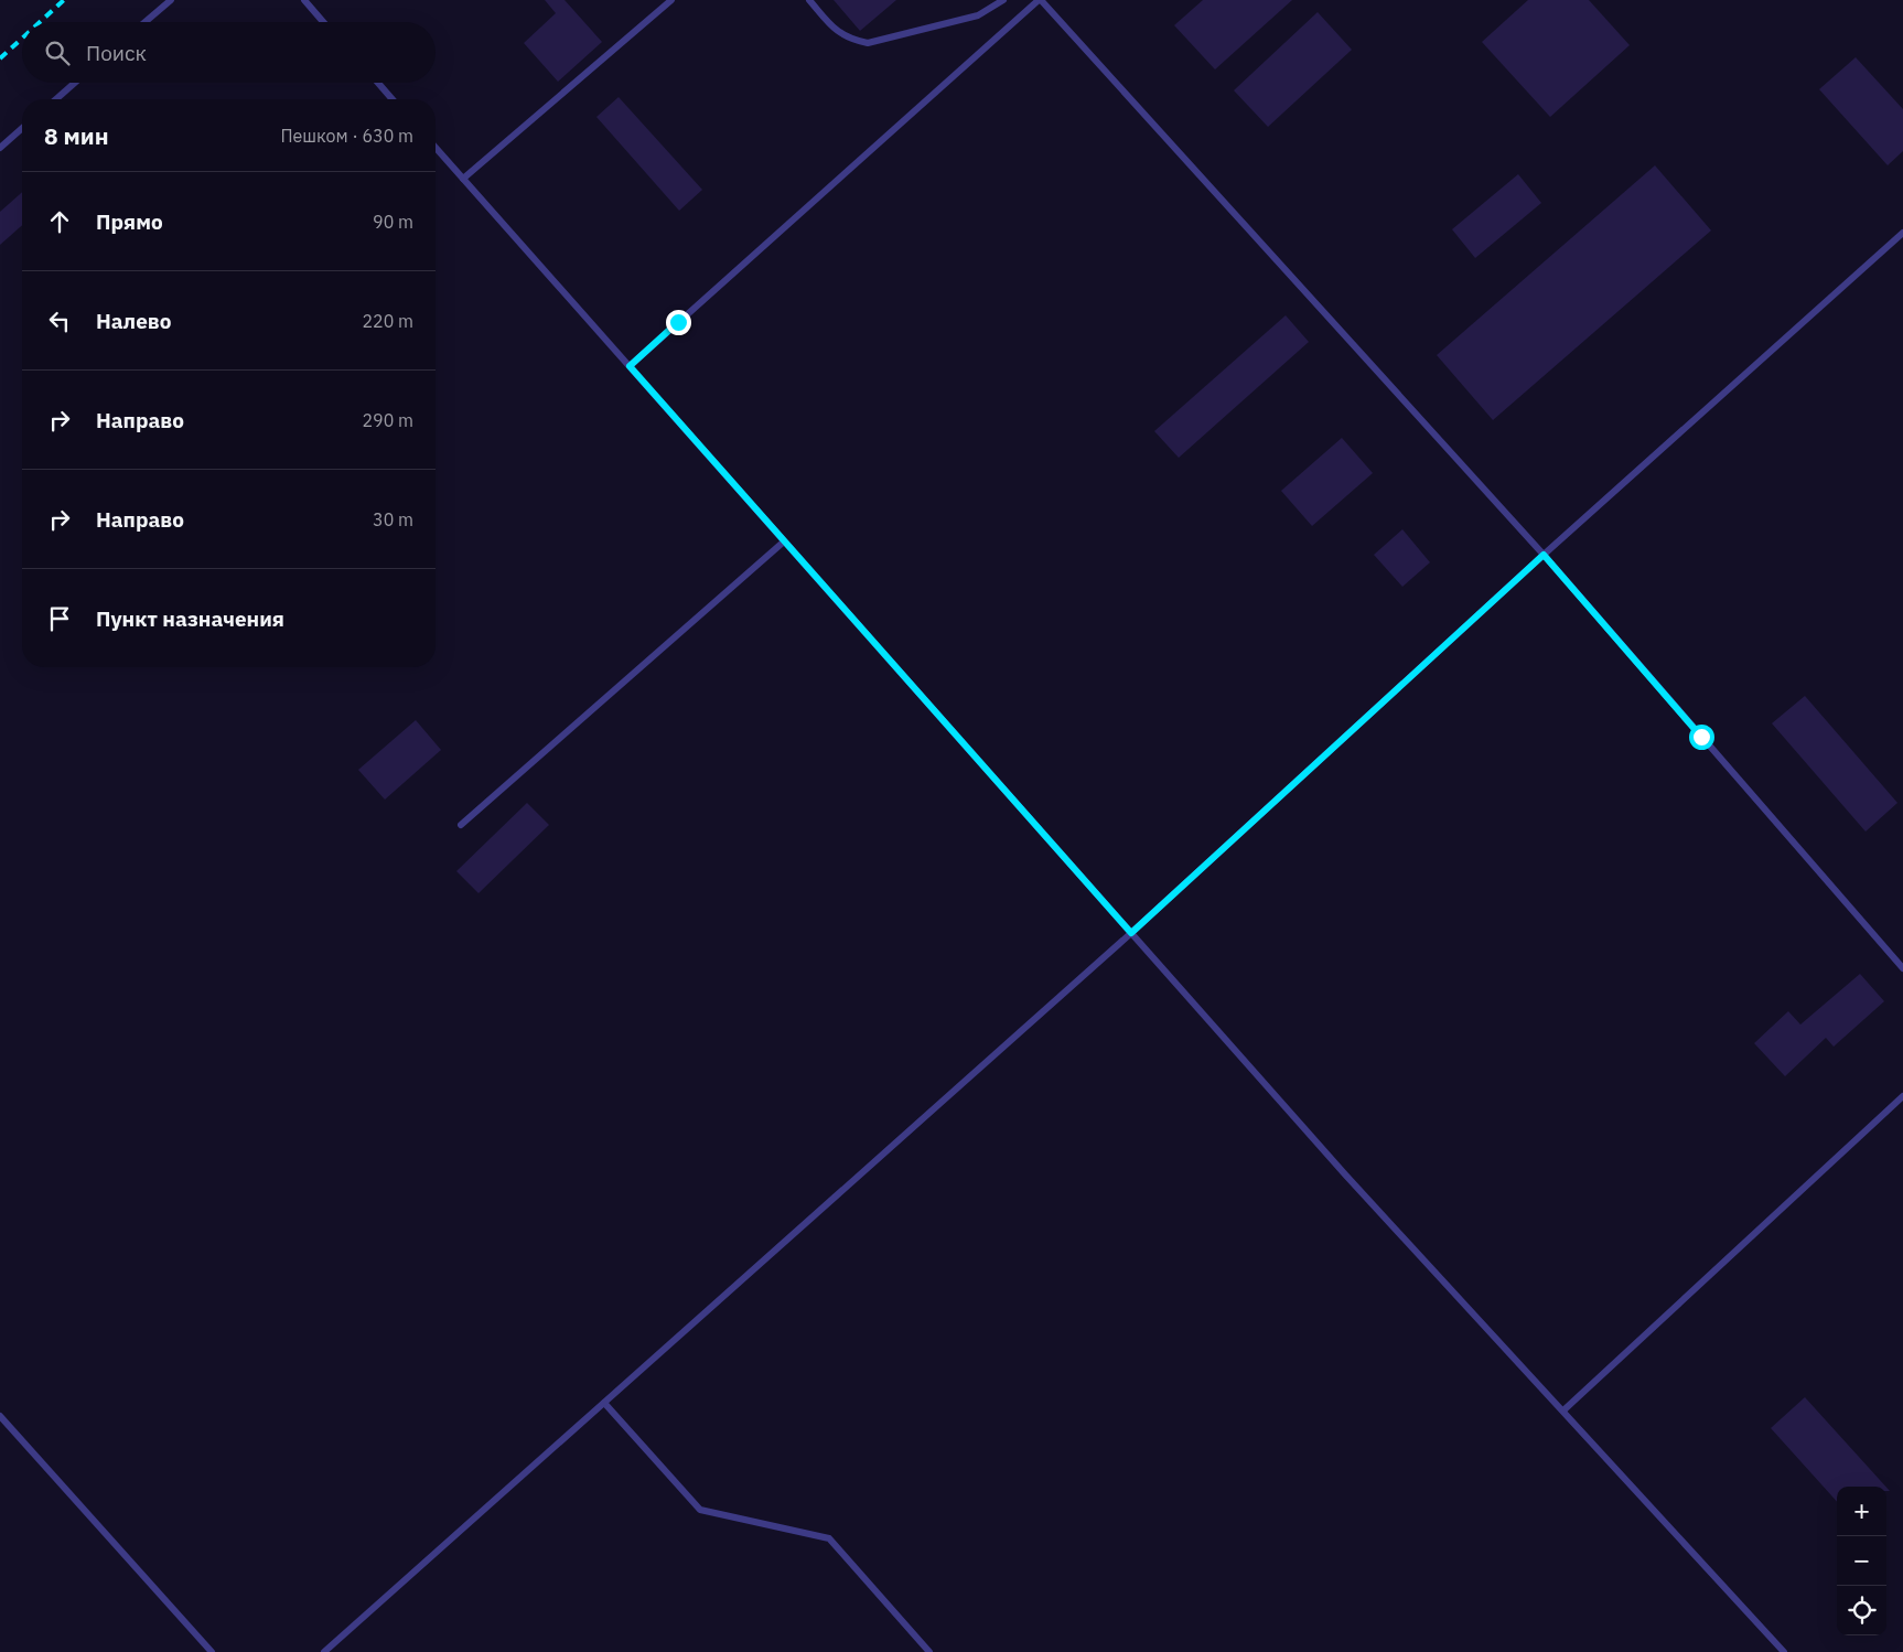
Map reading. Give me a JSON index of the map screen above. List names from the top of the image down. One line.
{"page":{"search":"Поиск","heading":["8 мин","Пешком · 630 m"],"list":[["Прямо","90 m"],["Налево","220 m"],["Направо","290 m"],["Направо","30 m"],"Пункт назначения"],"map_buttons":["+","−"]}}
